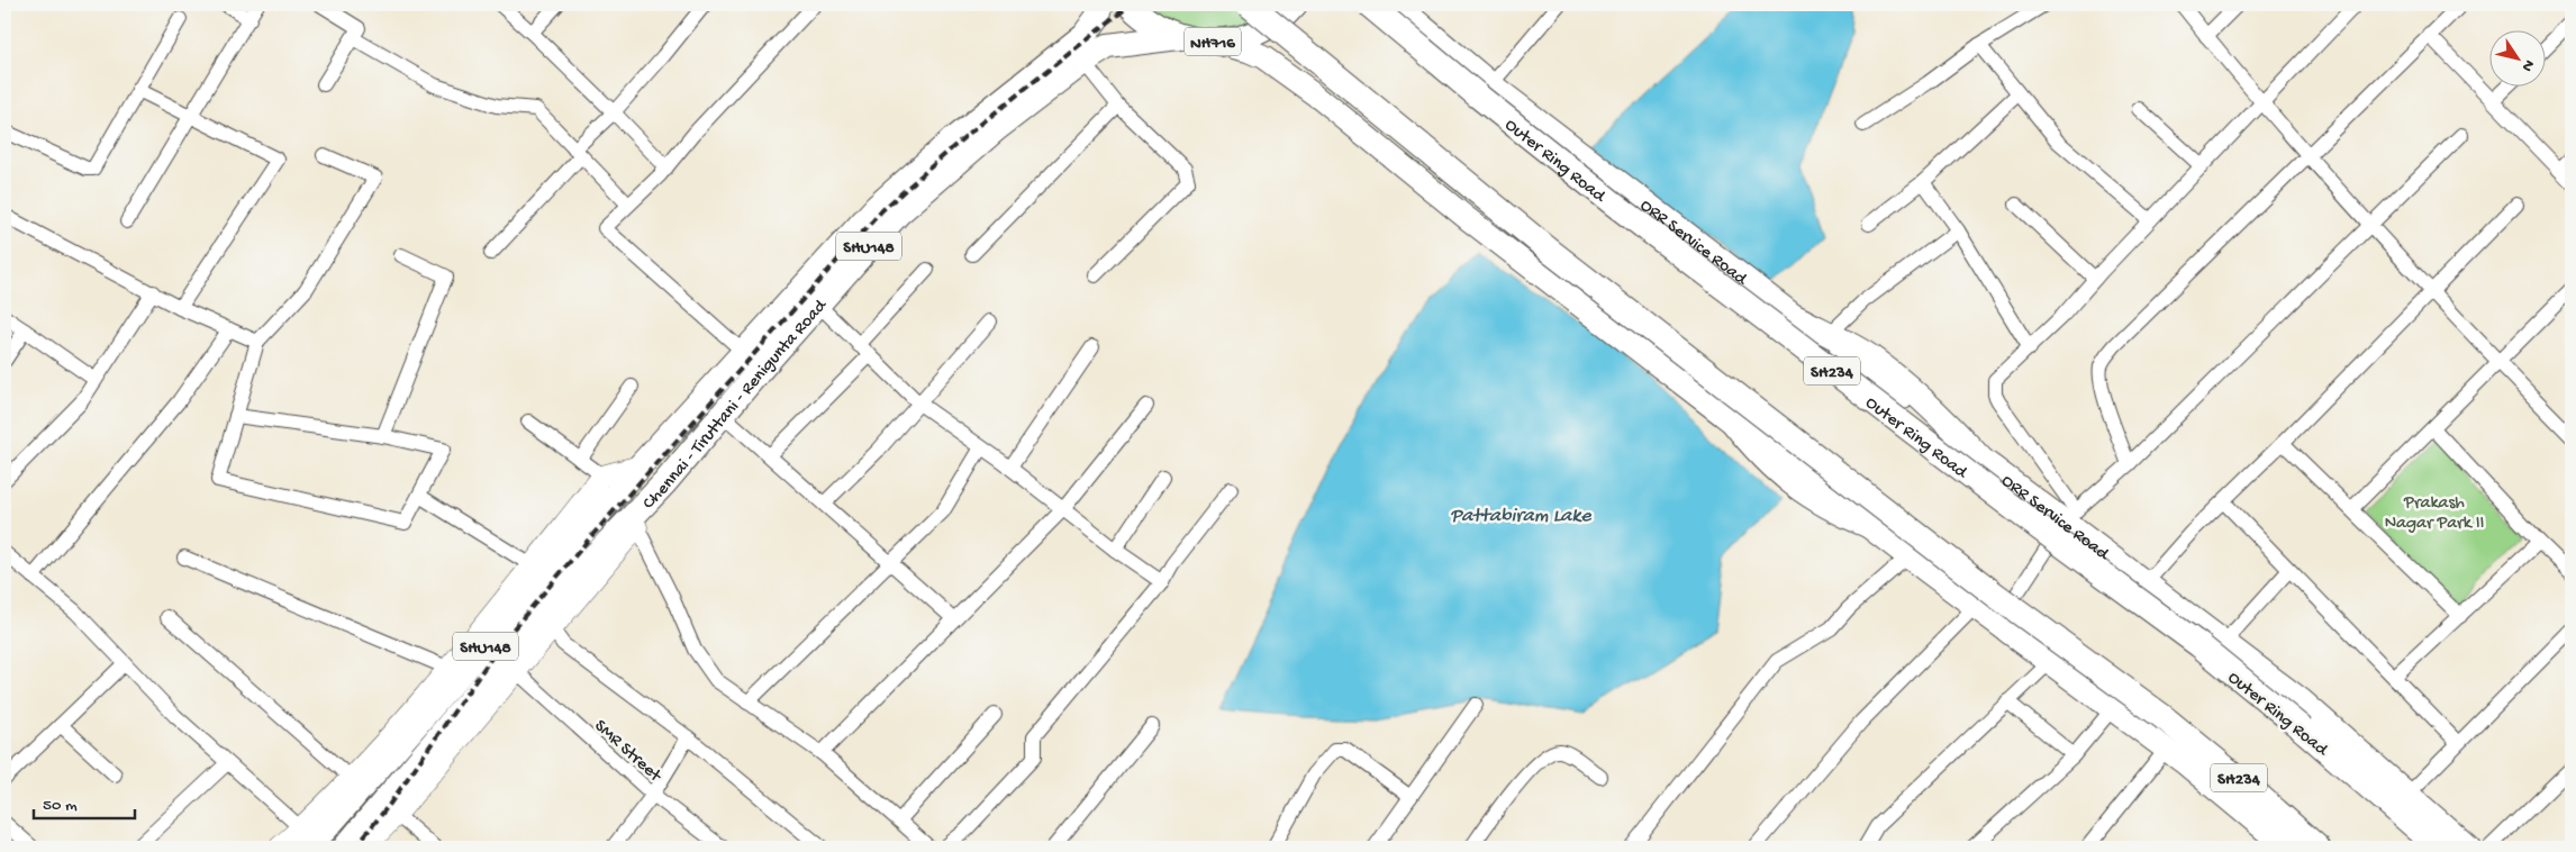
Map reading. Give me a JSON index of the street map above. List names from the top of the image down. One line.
{"streets":{"highway":["NH716","Outer Ring Road","SHU148","SH234","Chennai - Tiruttani - Renigunta Road"],"main road":["ORR Service Road"],"street":["SMR Street"]},"water":["Pattabiram Lake"],"parks":["Prakash Nagar Park II"],"scale_bar":"50 m","north":"bottom right"}
